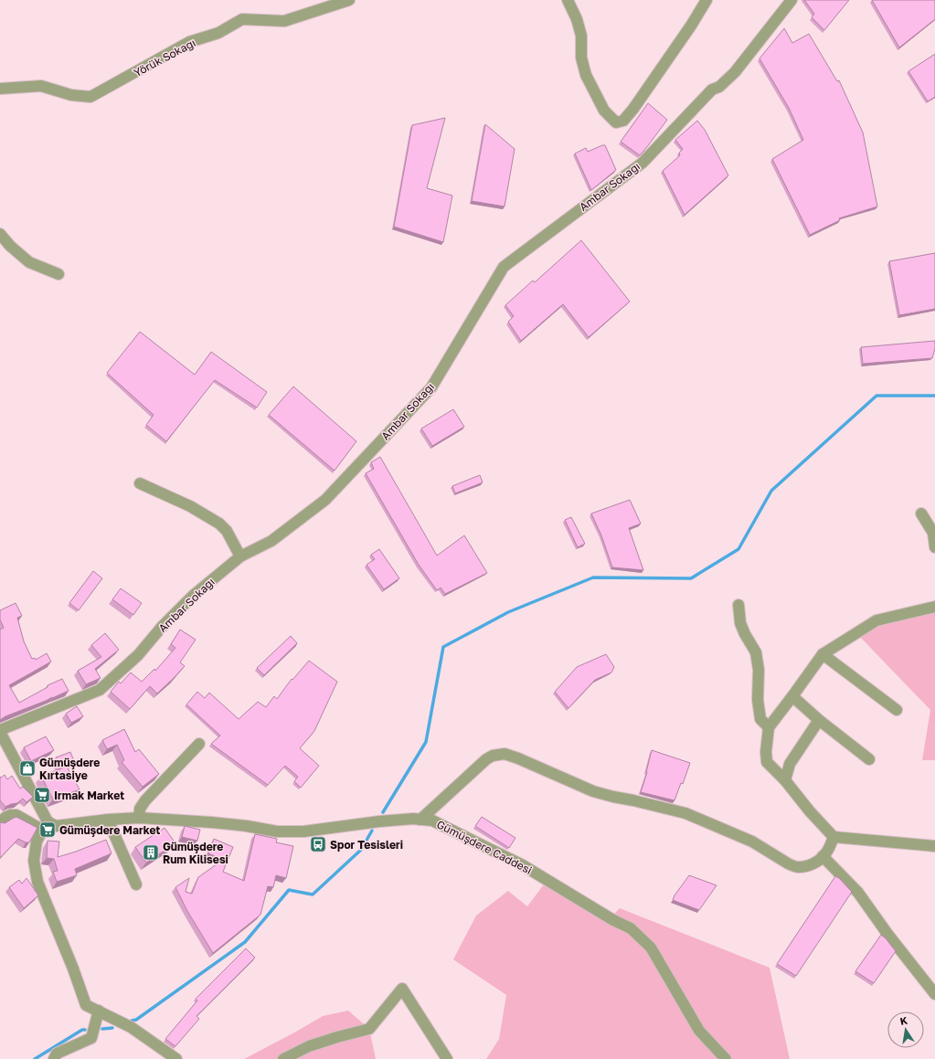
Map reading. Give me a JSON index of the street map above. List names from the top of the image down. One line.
{"streets":{"street":["Yörük Sokağı","Ambar Sokağı","Gümüşdere Caddesi"]},"places":{"shop":["Gümüşdere Kırtasiye"],"supermarket":["Irmak Market","Gümüşdere Market"],"bus stop":["Spor Tesisleri"],"building":["Gümüşdere Rum Kilisesi"]},"north":"top"}
